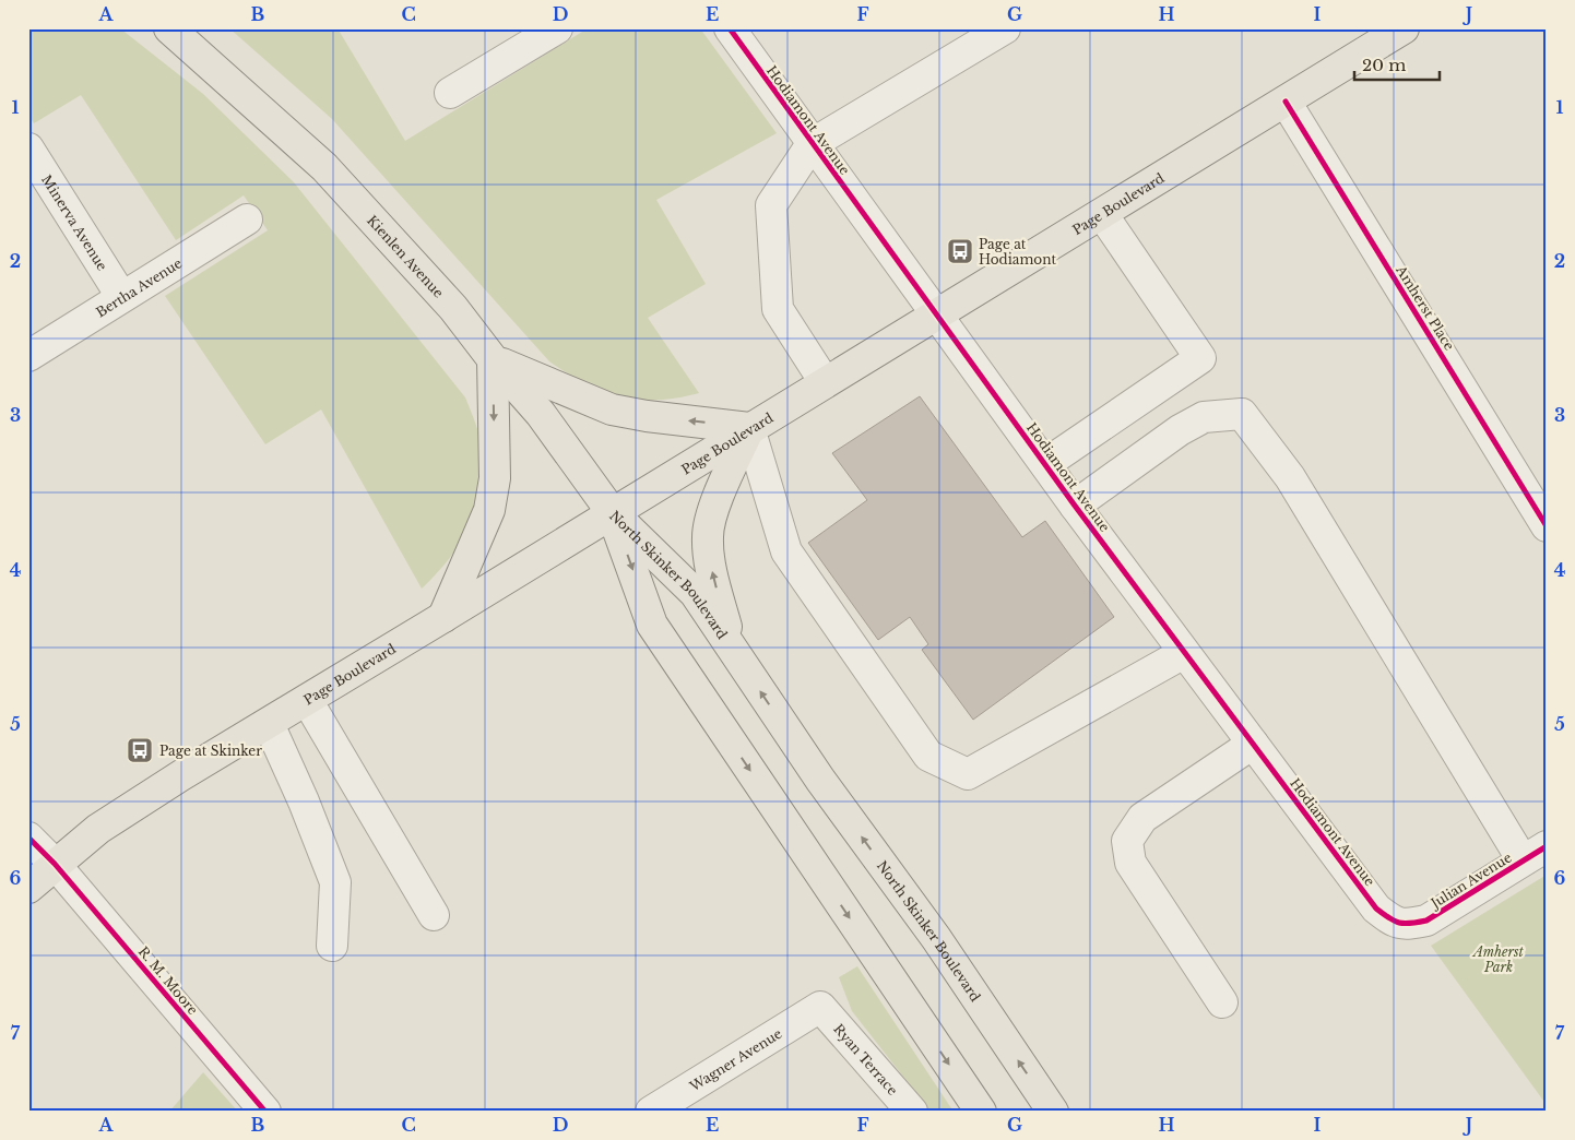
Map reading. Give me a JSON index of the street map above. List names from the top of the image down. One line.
{"streets":{"main road":["Page Boulevard","Kienlen Avenue","North Skinker Boulevard"],"street":["Hodiamont Avenue","Minerva Avenue","Bertha Avenue","Amherst Place","Julian Avenue","R. M. Moore","Wagner Avenue","Ryan Terrace"]},"crossings":[["Hodiamont Avenue","Page Boulevard"],["Hodiamont Avenue","Julian Avenue"],["Page Boulevard","Kienlen Avenue"],["Page Boulevard","Amherst Place"],["Page Boulevard","North Skinker Boulevard"],["Page Boulevard","R. M. Moore"],["Minerva Avenue","Bertha Avenue"],["Kienlen Avenue","North Skinker Boulevard"],["Wagner Avenue","Ryan Terrace"]],"parks":["Amherst Park"],"places":{"bus stop":["Page at Hodiamont","Page at Skinker"]},"scale_bar":"20 m","grid":{"columns":["A","B","C","D","E","F","G","H","I","J"],"rows":["1","2","3","4","5","6","7"]}}
